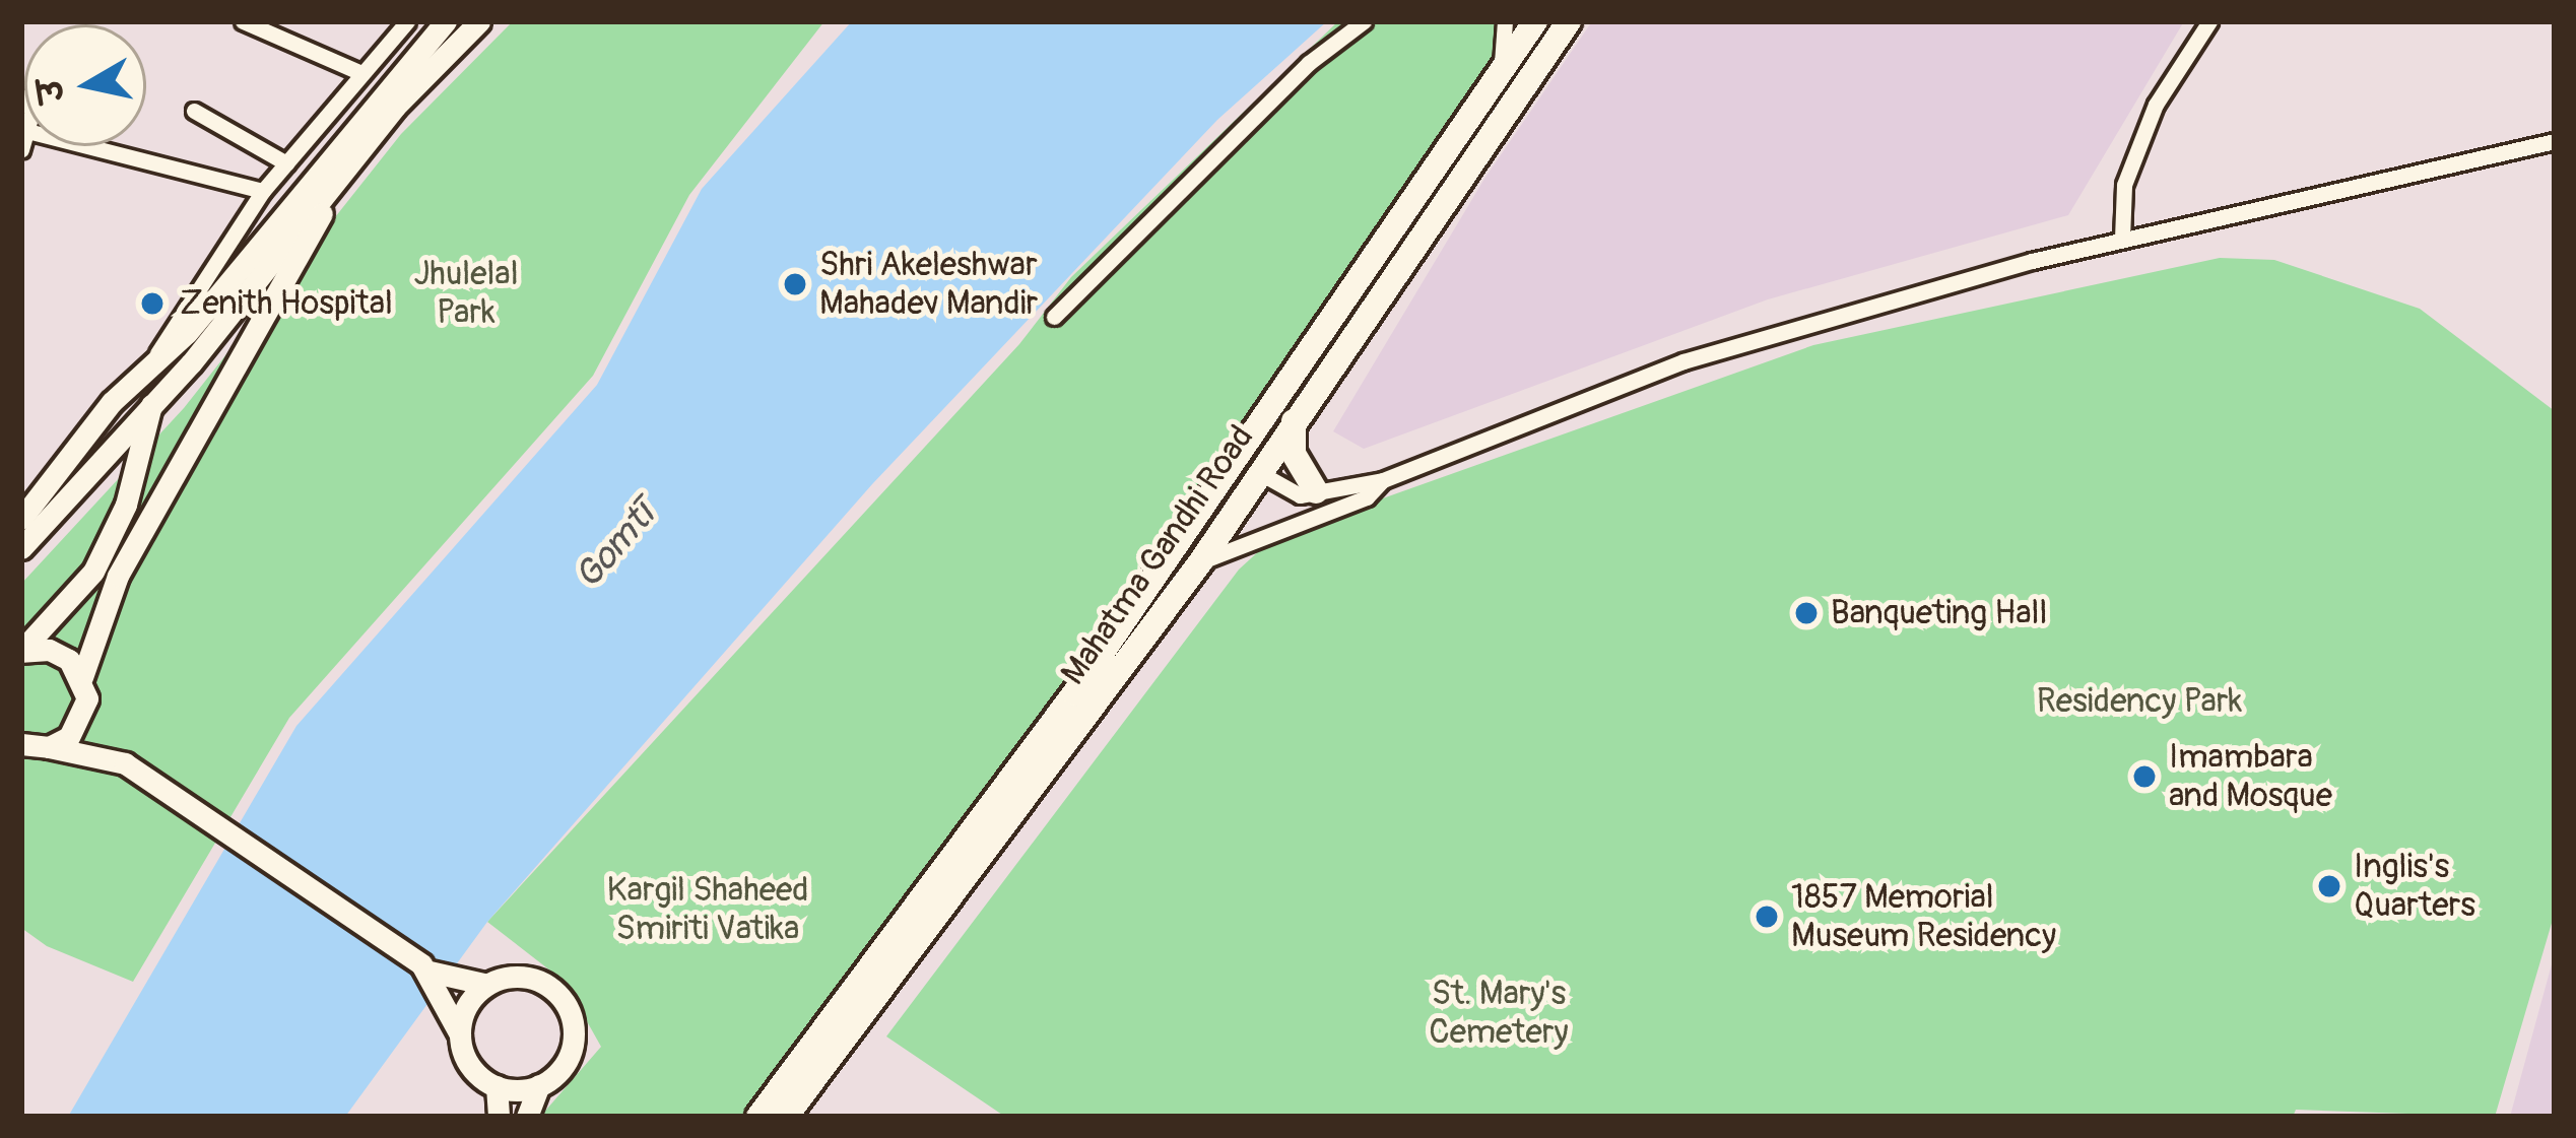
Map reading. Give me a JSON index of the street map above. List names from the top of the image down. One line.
{"streets":{"main road":["Mahatma Gandhi Road"]},"water":["Gomtī"],"parks":["Jhulelal Park","Residency Park","Kargil Shaheed Smiriti Vatika","St. Mary's Cemetery"],"places":["Shri Akeleshwar Mahadev Mandir","Zenith Hospital","Banqueting Hall","Imambara and Mosque","Inglis's Quarters","1857 Memorial Museum Residency"],"north":"left"}
